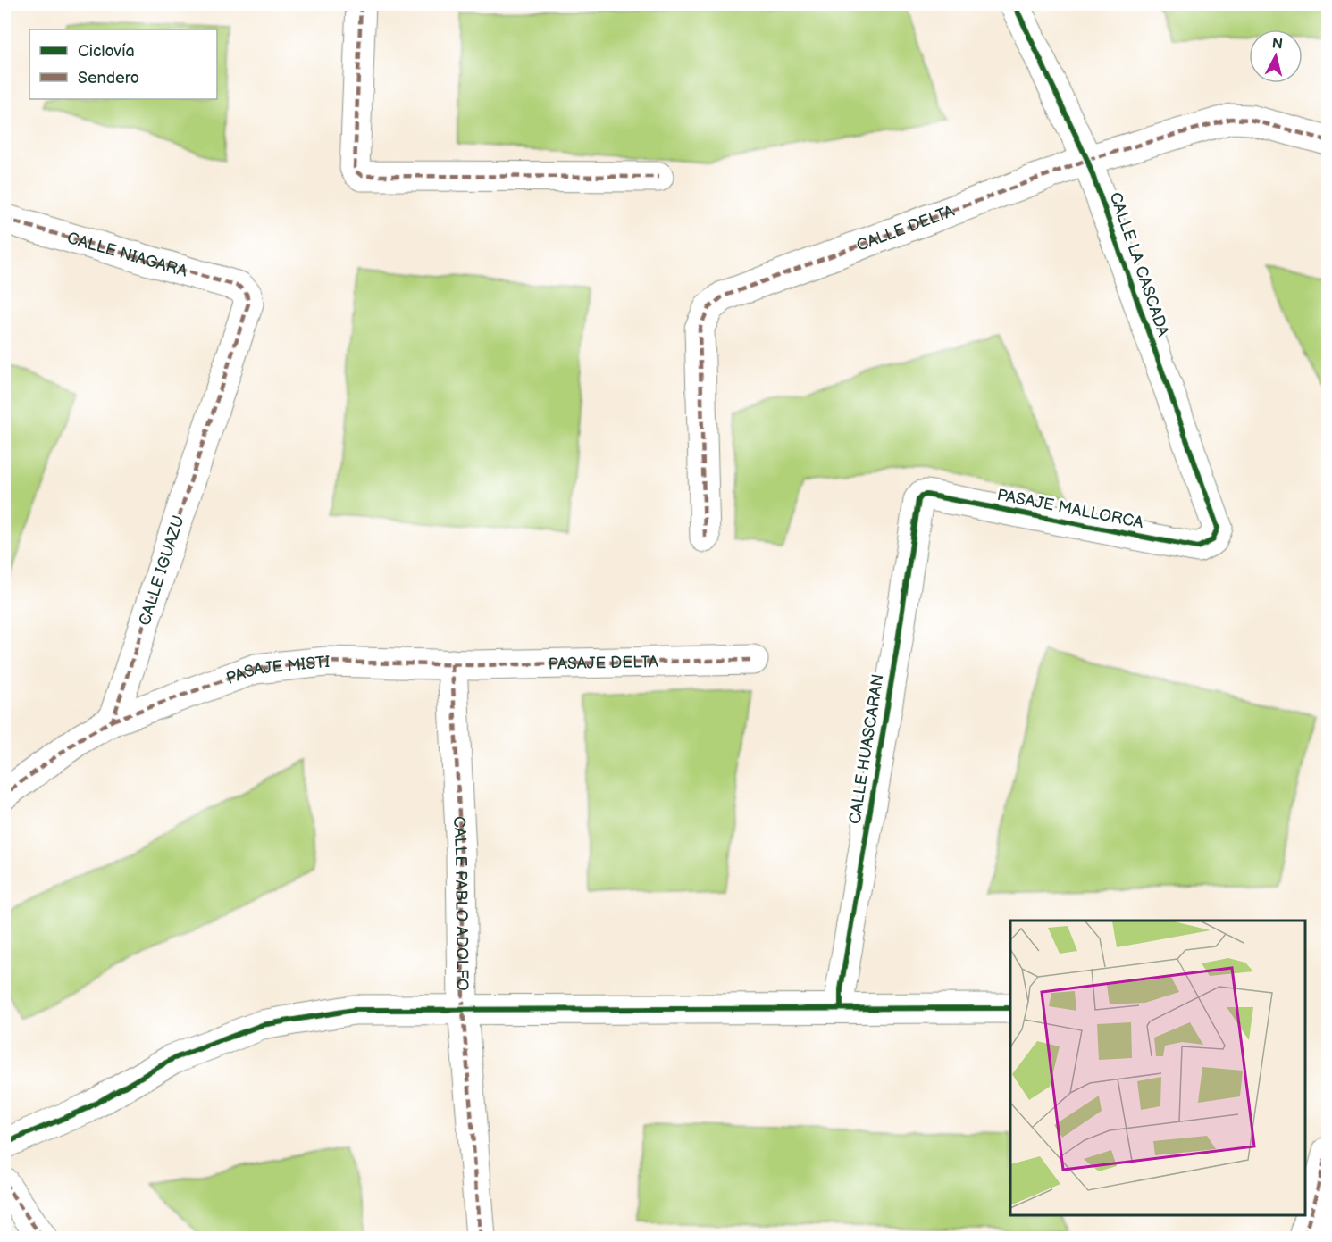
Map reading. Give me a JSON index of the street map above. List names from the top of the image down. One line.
{"streets":{"street":["CALLE DELTA","CALLE NIAGARA","CALLE LA CASCADA","PASAJE MALLORCA","CALLE IGUAZU","PASAJE DELTA","PASAJE MISTI","CALLE HUASCARAN","CALLE PABLO ADOLFO"]},"crossings":[["CALLE DELTA","CALLE LA CASCADA"],["CALLE NIAGARA","CALLE IGUAZU"],["CALLE LA CASCADA","PASAJE MALLORCA"],["PASAJE MALLORCA","CALLE HUASCARAN"],["CALLE IGUAZU","PASAJE MISTI"],["PASAJE DELTA","PASAJE MISTI"],["PASAJE DELTA","CALLE PABLO ADOLFO"],["PASAJE MISTI","CALLE PABLO ADOLFO"]],"legend":["Ciclovía","Sendero"],"north":"top"}
